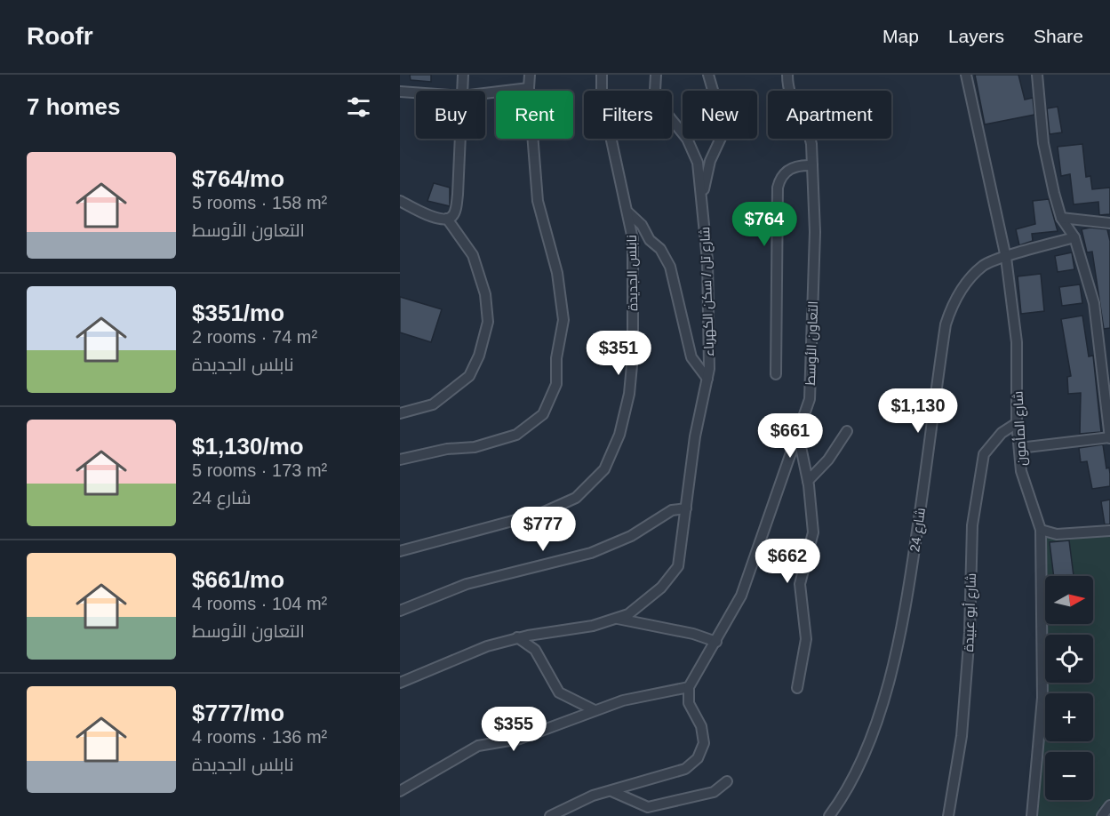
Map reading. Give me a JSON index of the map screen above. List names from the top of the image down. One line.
{"streets":{"street":["نابلس الجديدة","شارع تل / سكن الكهرباء","التعاون الأوسط","شارع المأمون","شارع 24","شارع أبو عبيدة"]},"crossings":[["شارع المأمون","شارع 24"],["شارع المأمون","شارع أبو عبيدة"]],"north":"right","page":{"header":"Roofr","nav":["Map","Layers","Share"],"heading":"7 homes","chip":["Buy","Rent","Filters","New","Apartment"],"list":[{"name":"$764/mo","note":"5 rooms · 158 m² · التعاون الأوسط"},{"name":"$351/mo","note":"2 rooms · 74 m² · نابلس الجديدة"},{"name":"$1,130/mo","note":"5 rooms · 173 m² · شارع 24"},{"name":"$661/mo","note":"4 rooms · 104 m² · التعاون الأوسط"},{"name":"$777/mo","note":"4 rooms · 136 m² · نابلس الجديدة"}],"price":["$764","$351","$1,130","$661","$777","$662","$355"],"map_buttons":["+","−"]}}
